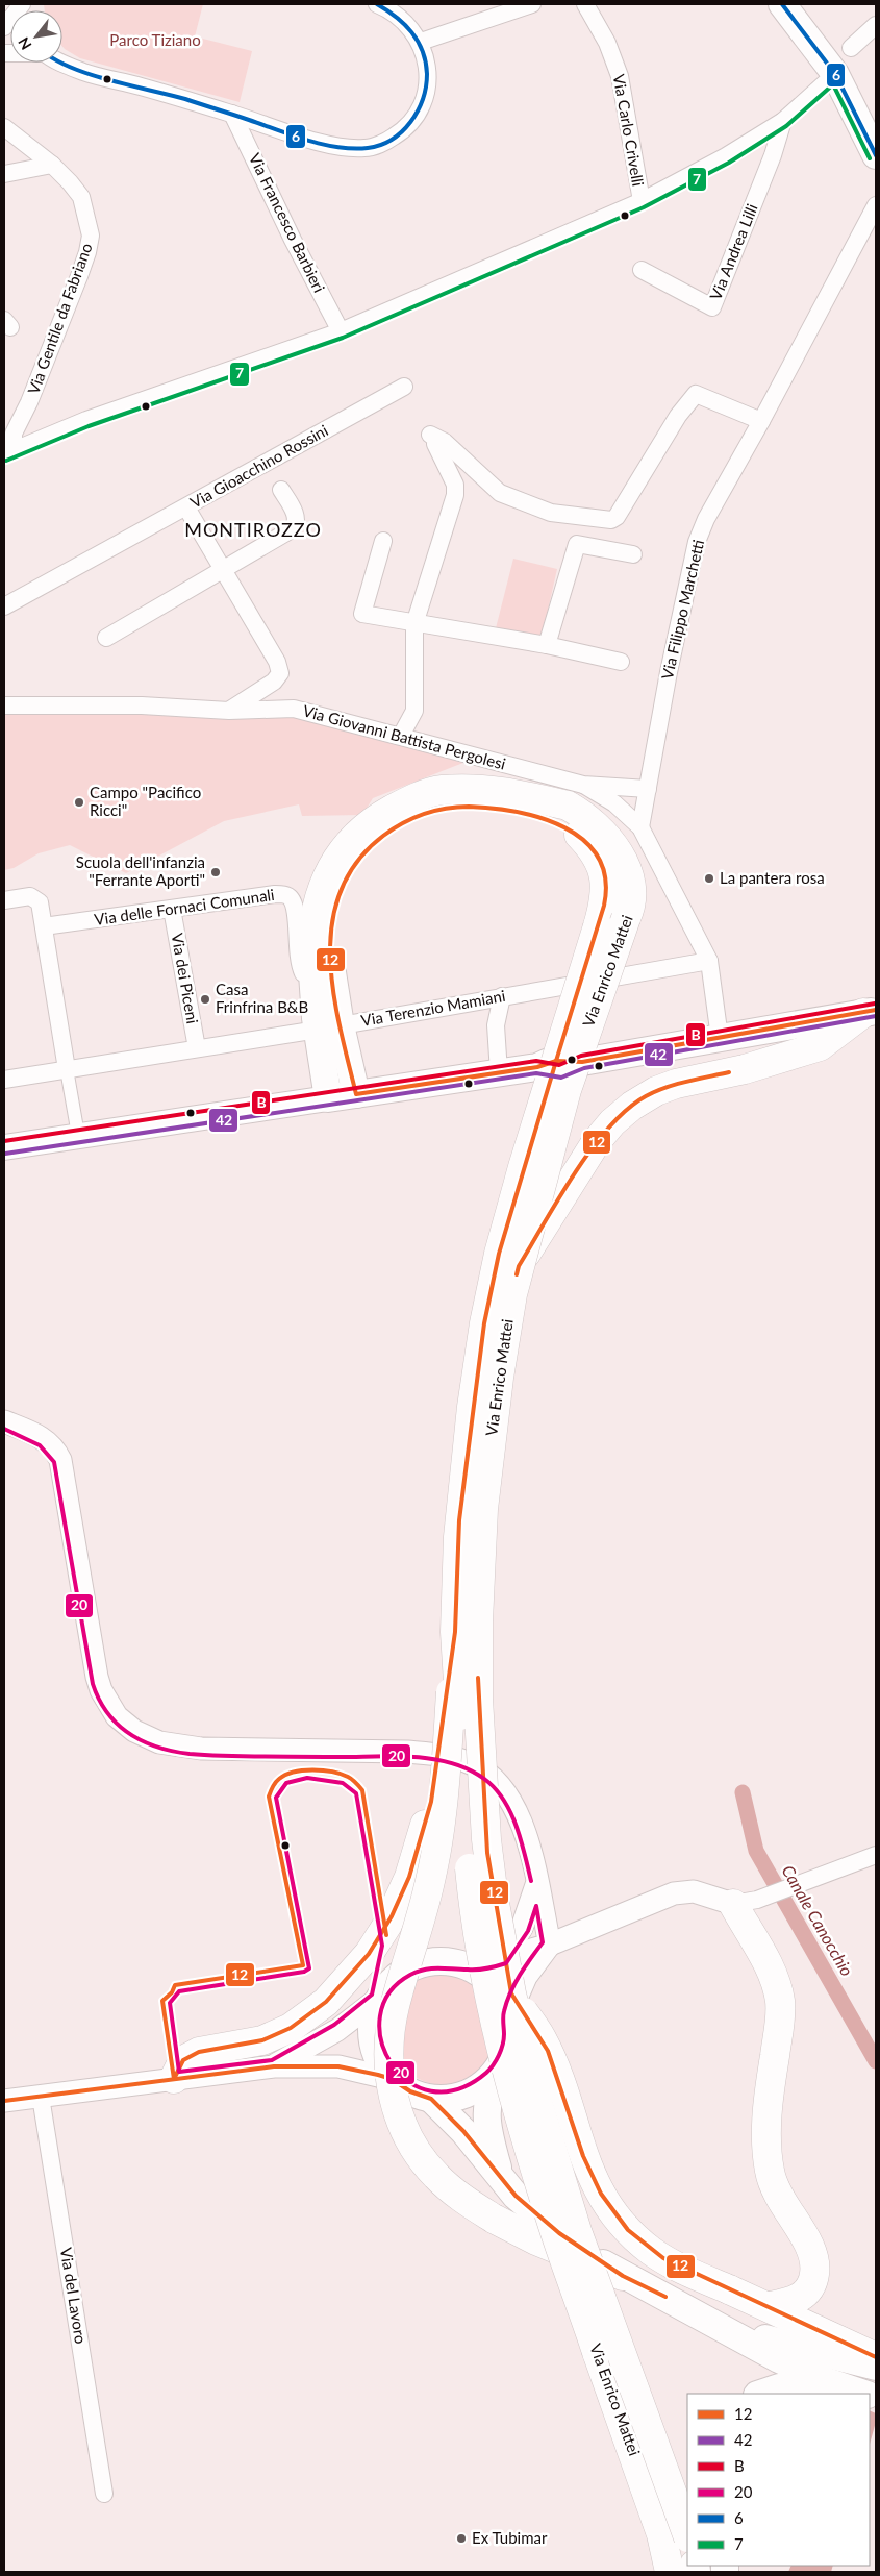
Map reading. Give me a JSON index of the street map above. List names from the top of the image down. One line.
{"streets":{"highway":["Via Enrico Mattei"],"street":["Via Carlo Crivelli","Via Francesco Barbieri","Via Andrea Lilli","Via Gentile da Fabriano","Via Gioacchino Rossini","Via Filippo Marchetti","Via Giovanni Battista Pergolesi","Via delle Fornaci Comunali","Via dei Piceni","Via Terenzio Mamiani","Via del Lavoro"]},"crossings":[["Via Filippo Marchetti","Via Giovanni Battista Pergolesi"],["Via delle Fornaci Comunali","Via Enrico Mattei"],["Via delle Fornaci Comunali","Via dei Piceni"],["Via Enrico Mattei","Via Terenzio Mamiani"],["Via dei Piceni","Via Terenzio Mamiani"]],"districts":["MONTIROZZO"],"water":["Canale Canocchio"],"parks":["Parco Tiziano"],"places":["Campo \"Pacifico Ricci\"","Scuola dell'infanzia \"Ferrante Aporti\"","La pantera rosa","Casa Frinfrina B&B","Ex Tubimar"],"lines":["transit line 6","transit line 7","transit line 12","transit line B","transit line 42","transit line 20"],"legend":["12","42","B","20","6","7"],"north":"bottom left"}
